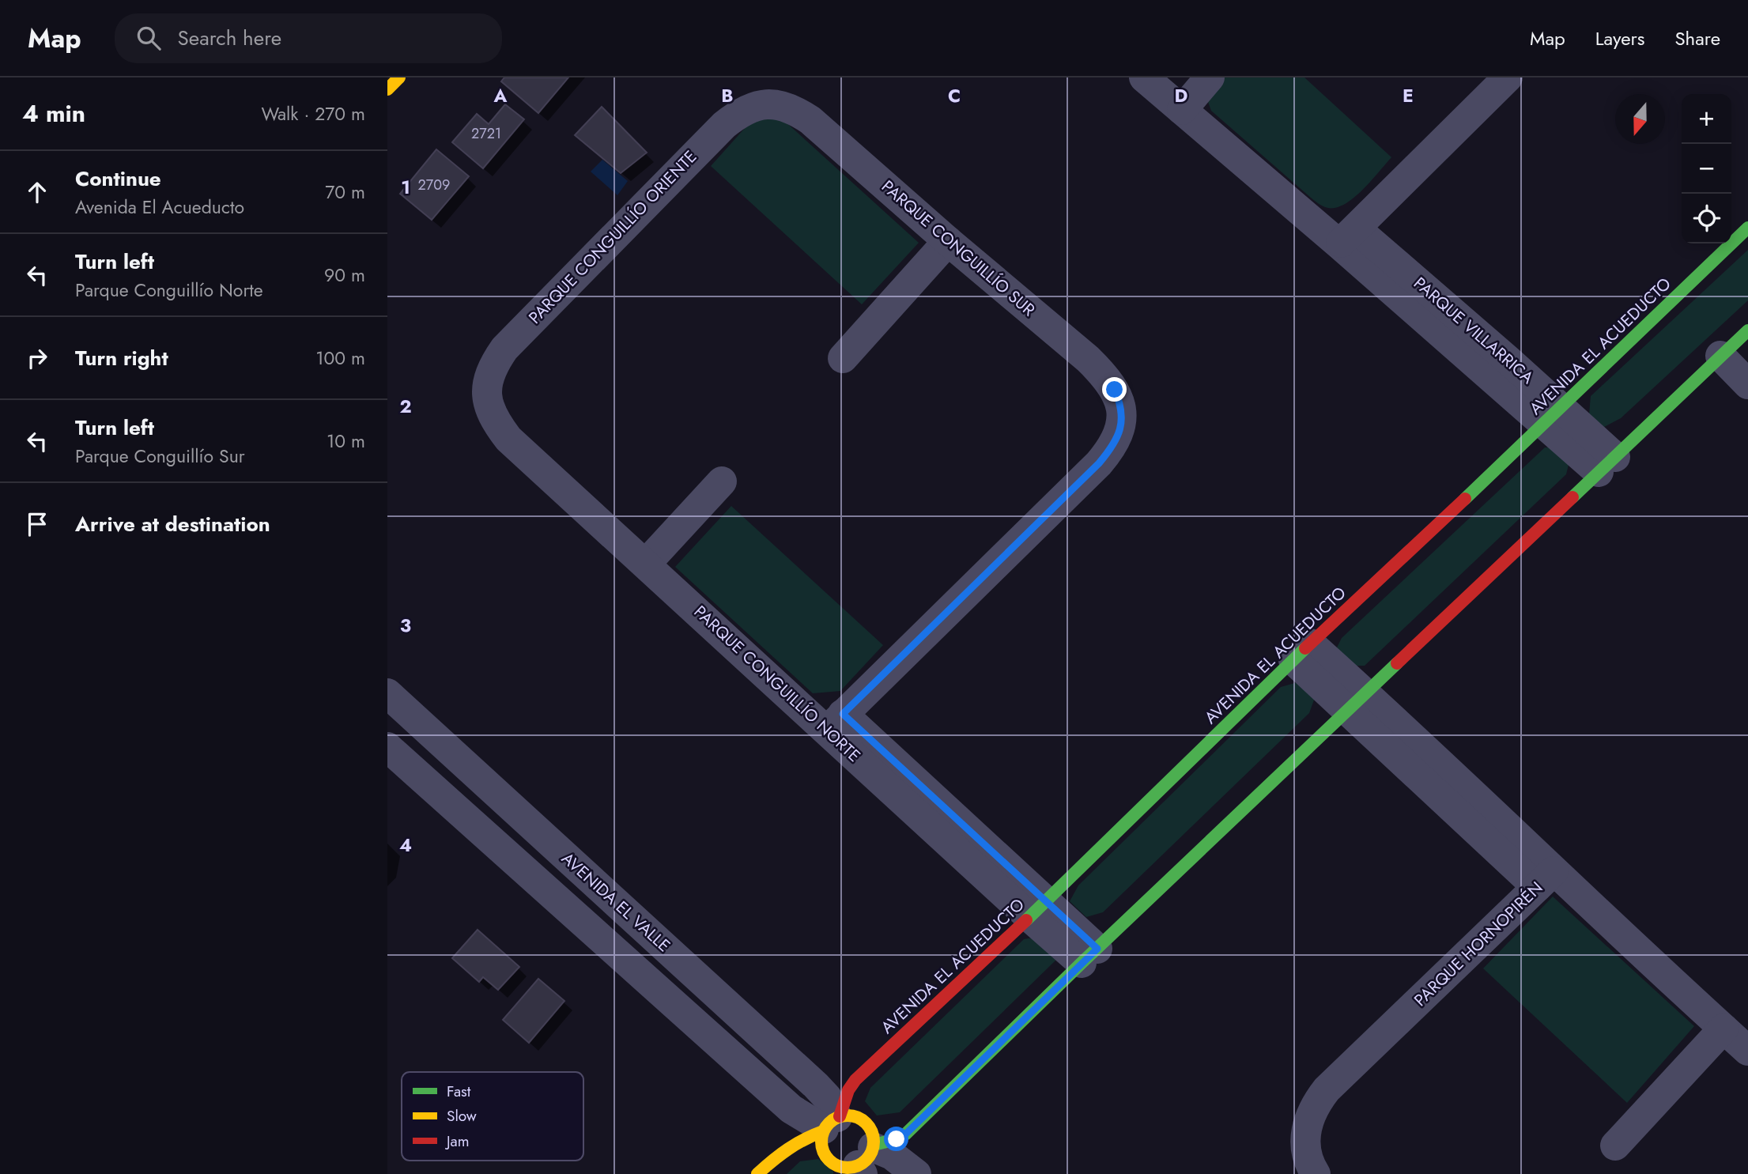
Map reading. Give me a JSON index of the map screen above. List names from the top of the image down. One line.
{"streets":{"street":["PARQUE CONGUILLÍO ORIENTE","PARQUE CONGUILLÍO SUR","PARQUE VILLARRICA","AVENIDA EL ACUEDUCTO","PARQUE CONGUILLÍO NORTE","AVENIDA EL VALLE","PARQUE HORNOPIRÉN"]},"crossings":[["PARQUE CONGUILLÍO ORIENTE","PARQUE CONGUILLÍO SUR"],["PARQUE CONGUILLÍO ORIENTE","PARQUE CONGUILLÍO NORTE"],["PARQUE CONGUILLÍO SUR","PARQUE CONGUILLÍO NORTE"],["PARQUE VILLARRICA","AVENIDA EL ACUEDUCTO"],["AVENIDA EL ACUEDUCTO","PARQUE CONGUILLÍO NORTE"],["AVENIDA EL ACUEDUCTO","AVENIDA EL VALLE"]],"house_numbers":["2721","2709"],"legend":["Fast","Slow","Jam"],"north":"bottom","page":{"header":"Map","search":"Search here","nav":["Map","Layers","Share"],"heading":["4 min","Walk · 270 m"],"map_buttons":["+","−"],"list":[["Continue","Avenida El Acueducto","70 m"],["Turn left","Parque Conguillío Norte","90 m"],["Turn right","100 m"],["Turn left","Parque Conguillío Sur","10 m"],"Arrive at destination"]},"grid":{"columns":["A","B","C","D","E"],"rows":["1","2","3","4"]}}
